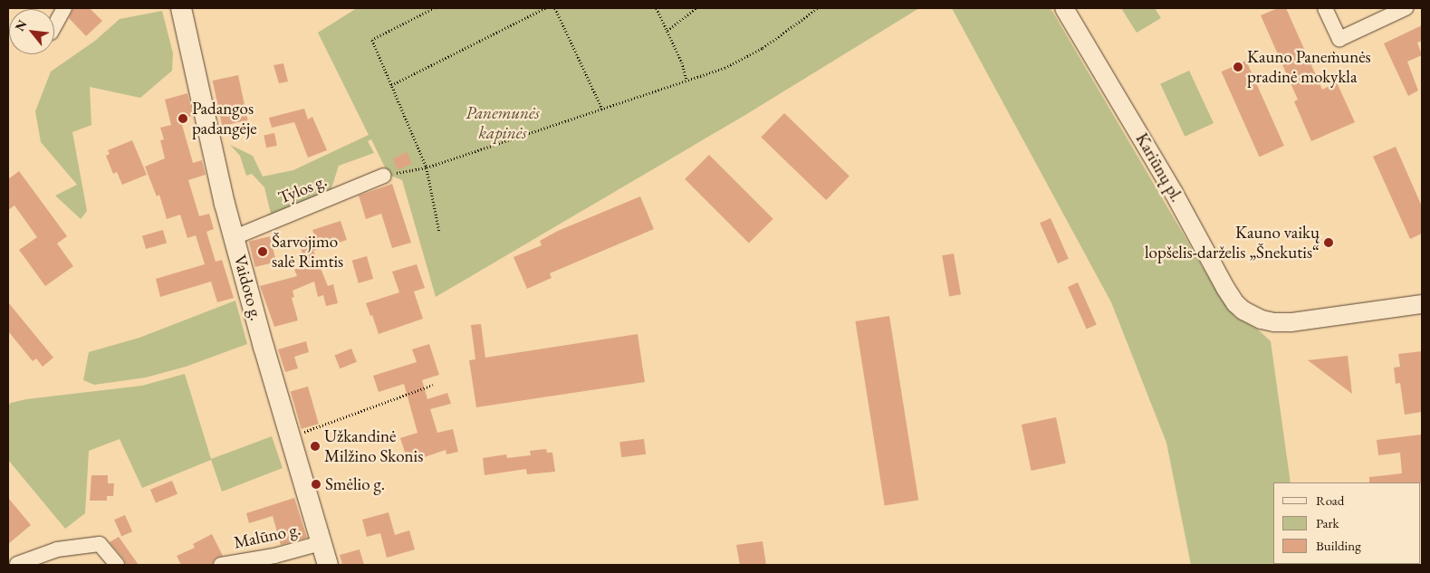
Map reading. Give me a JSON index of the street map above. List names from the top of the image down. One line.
{"streets":{"main road":["Vaidoto g."],"street":["Kariūnų pl.","Tylos g.","Malūno g."]},"crossings":[["Tylos g.","Vaidoto g."],["Vaidoto g.","Malūno g."]],"parks":["Panemunės kapinės"],"places":["Kauno Panemunės pradinė mokykla","Padangos padangėje","Kauno vaikų lopšelis-darželis „Šnekutis“","Šarvojimo salė Rimtis","Užkandinė Milžino Skonis","Smėlio g."],"legend":["Road","Park","Building"],"north":"top left"}
